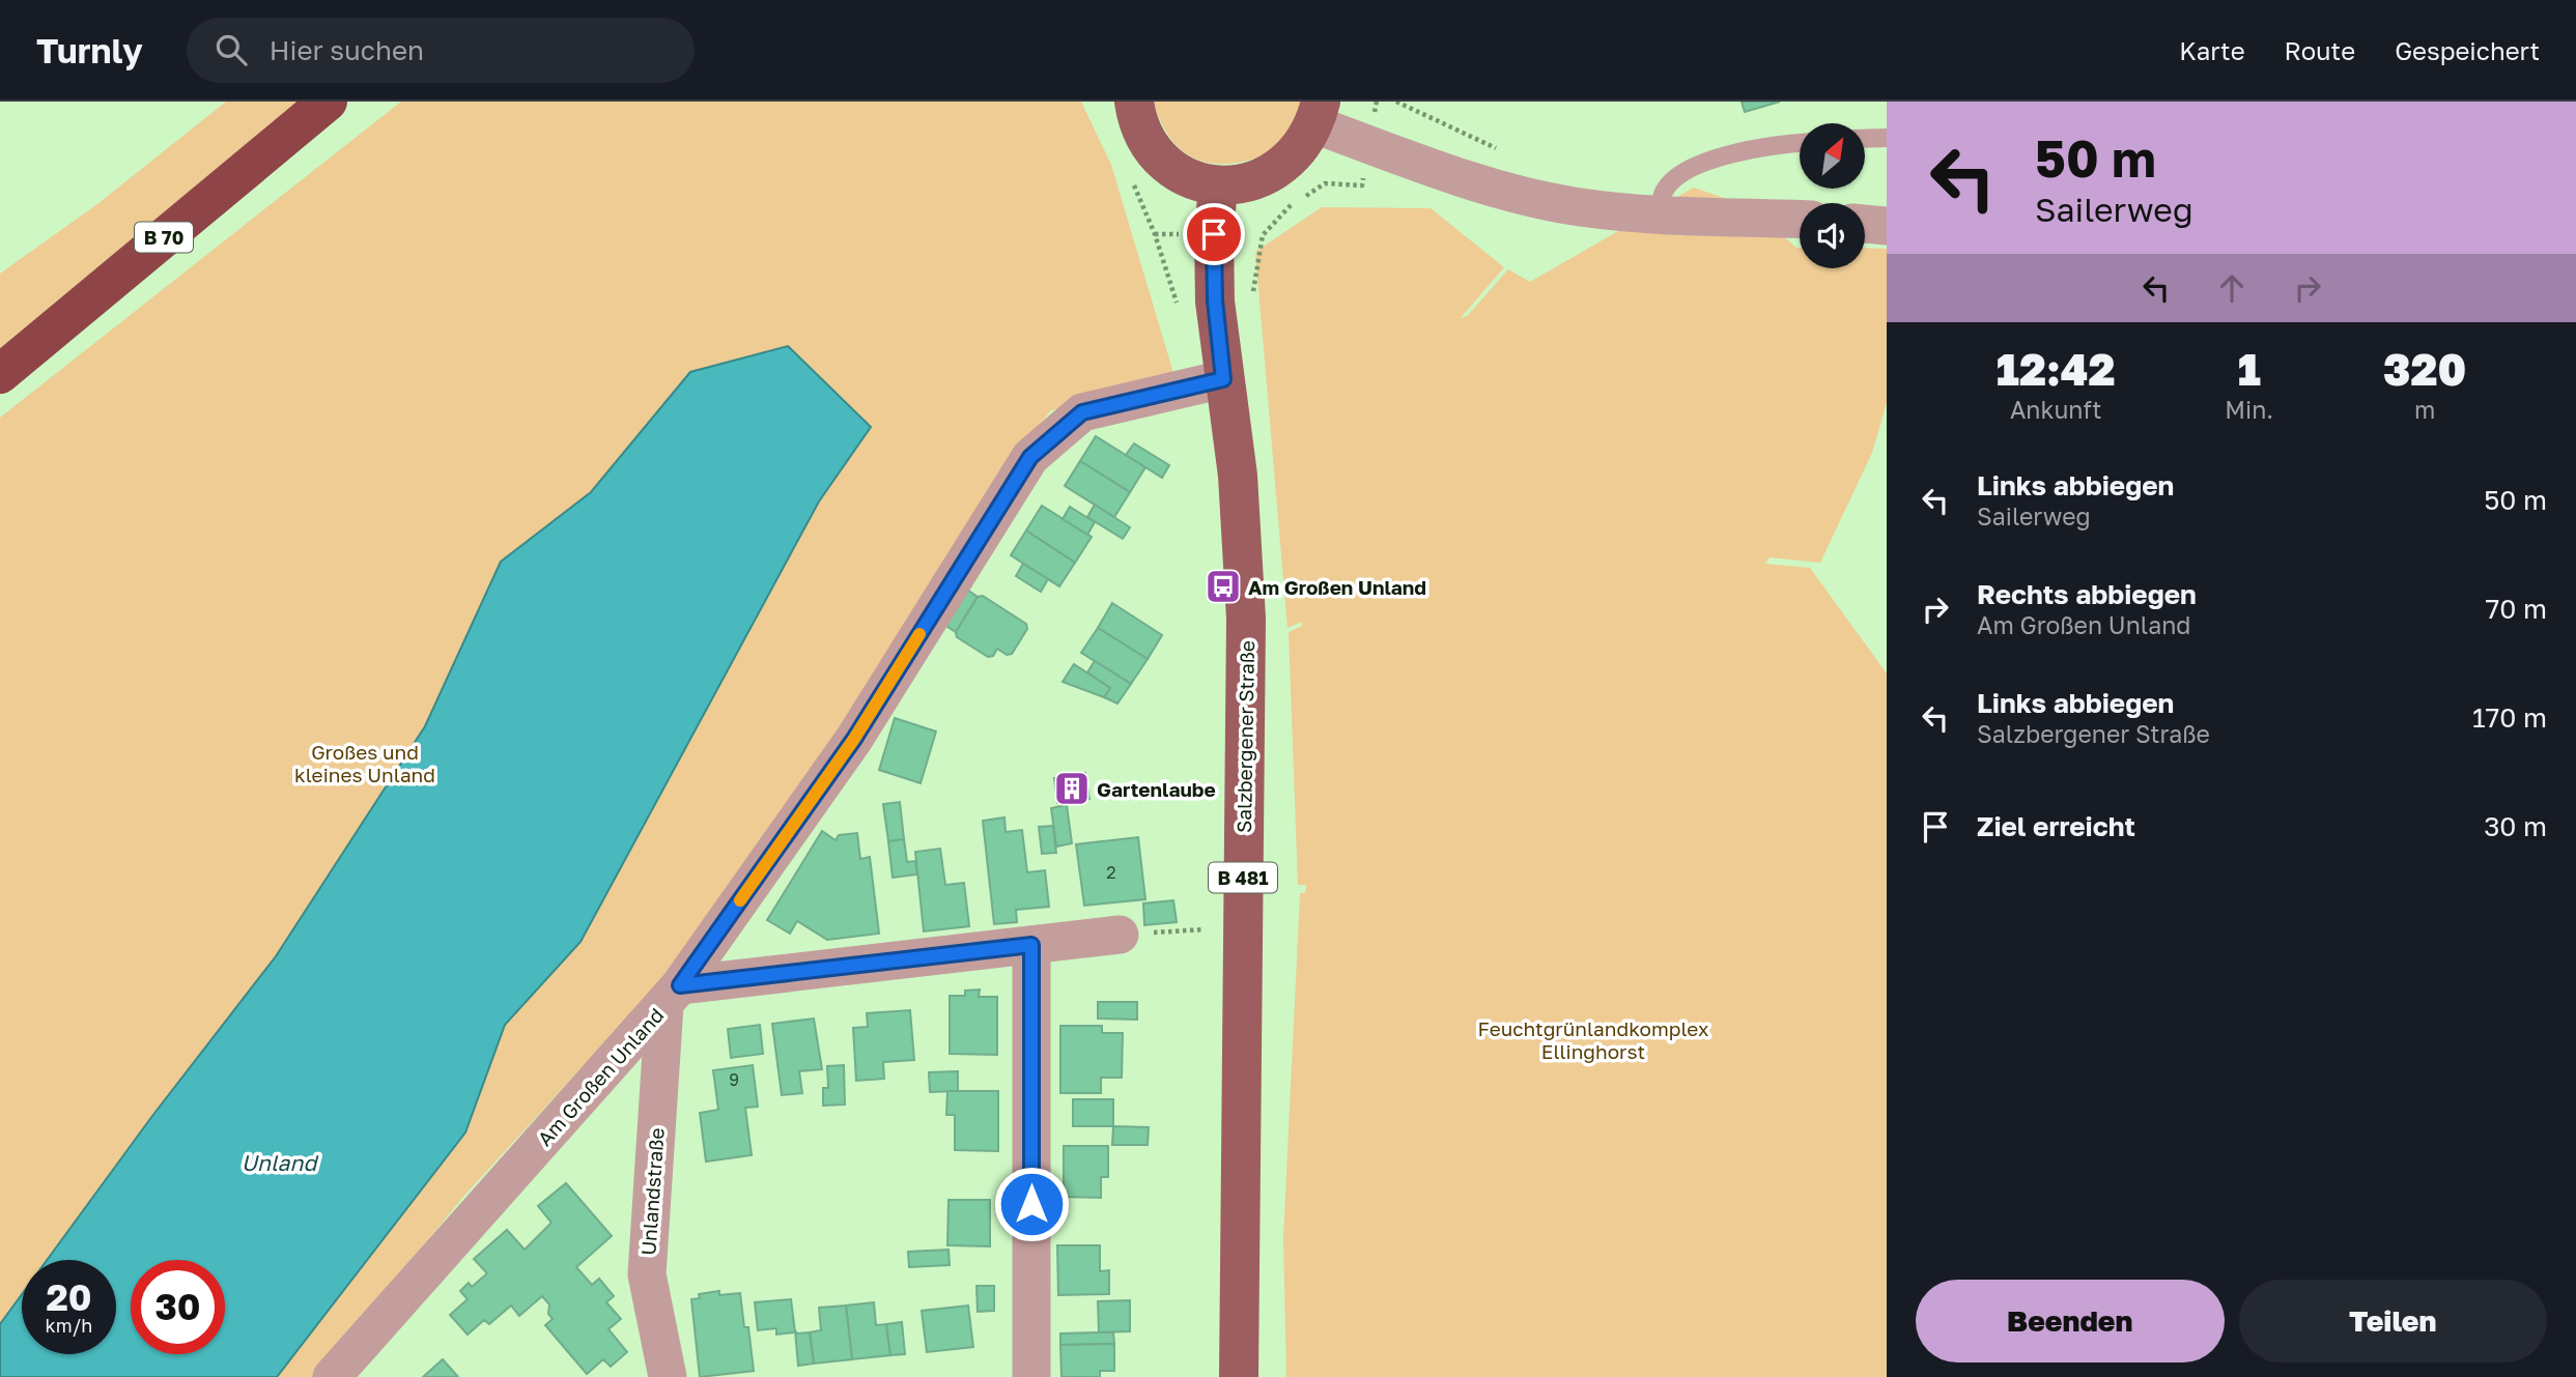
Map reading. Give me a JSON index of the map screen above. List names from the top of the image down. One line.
{"streets":{"highway":["B 70"],"main road":["Salzbergener Straße","B 481"],"street":["Am Großen Unland","Unlandstraße"]},"crossings":[["Salzbergener Straße","Am Großen Unland"],["Am Großen Unland","Unlandstraße"]],"water":["Unland"],"parks":["Großes und kleines Unland","Feuchtgrünlandkomplex Ellinghorst"],"places":{"bus stop":["Am Großen Unland"],"building":["Gartenlaube"]},"house_numbers":["2","9"],"north":"top right","page":{"header":"Turnly","search":"Hier suchen","nav":["Karte","Route","Gespeichert"],"turn":["50 m","Sailerweg"],"eta":["12:42","Ankunft","1","Min.","320","m"],"list":[{"name":"Links abbiegen","note":"Sailerweg","value":"50 m"},{"name":"Rechts abbiegen","note":"Am Großen Unland","value":"70 m"},{"name":"Links abbiegen","note":"Salzbergener Straße","value":"170 m"},{"name":"Ziel erreicht","value":"30 m"}],"speed":"20 km/h","limit":"30","buttons":["Beenden","Teilen"]}}
